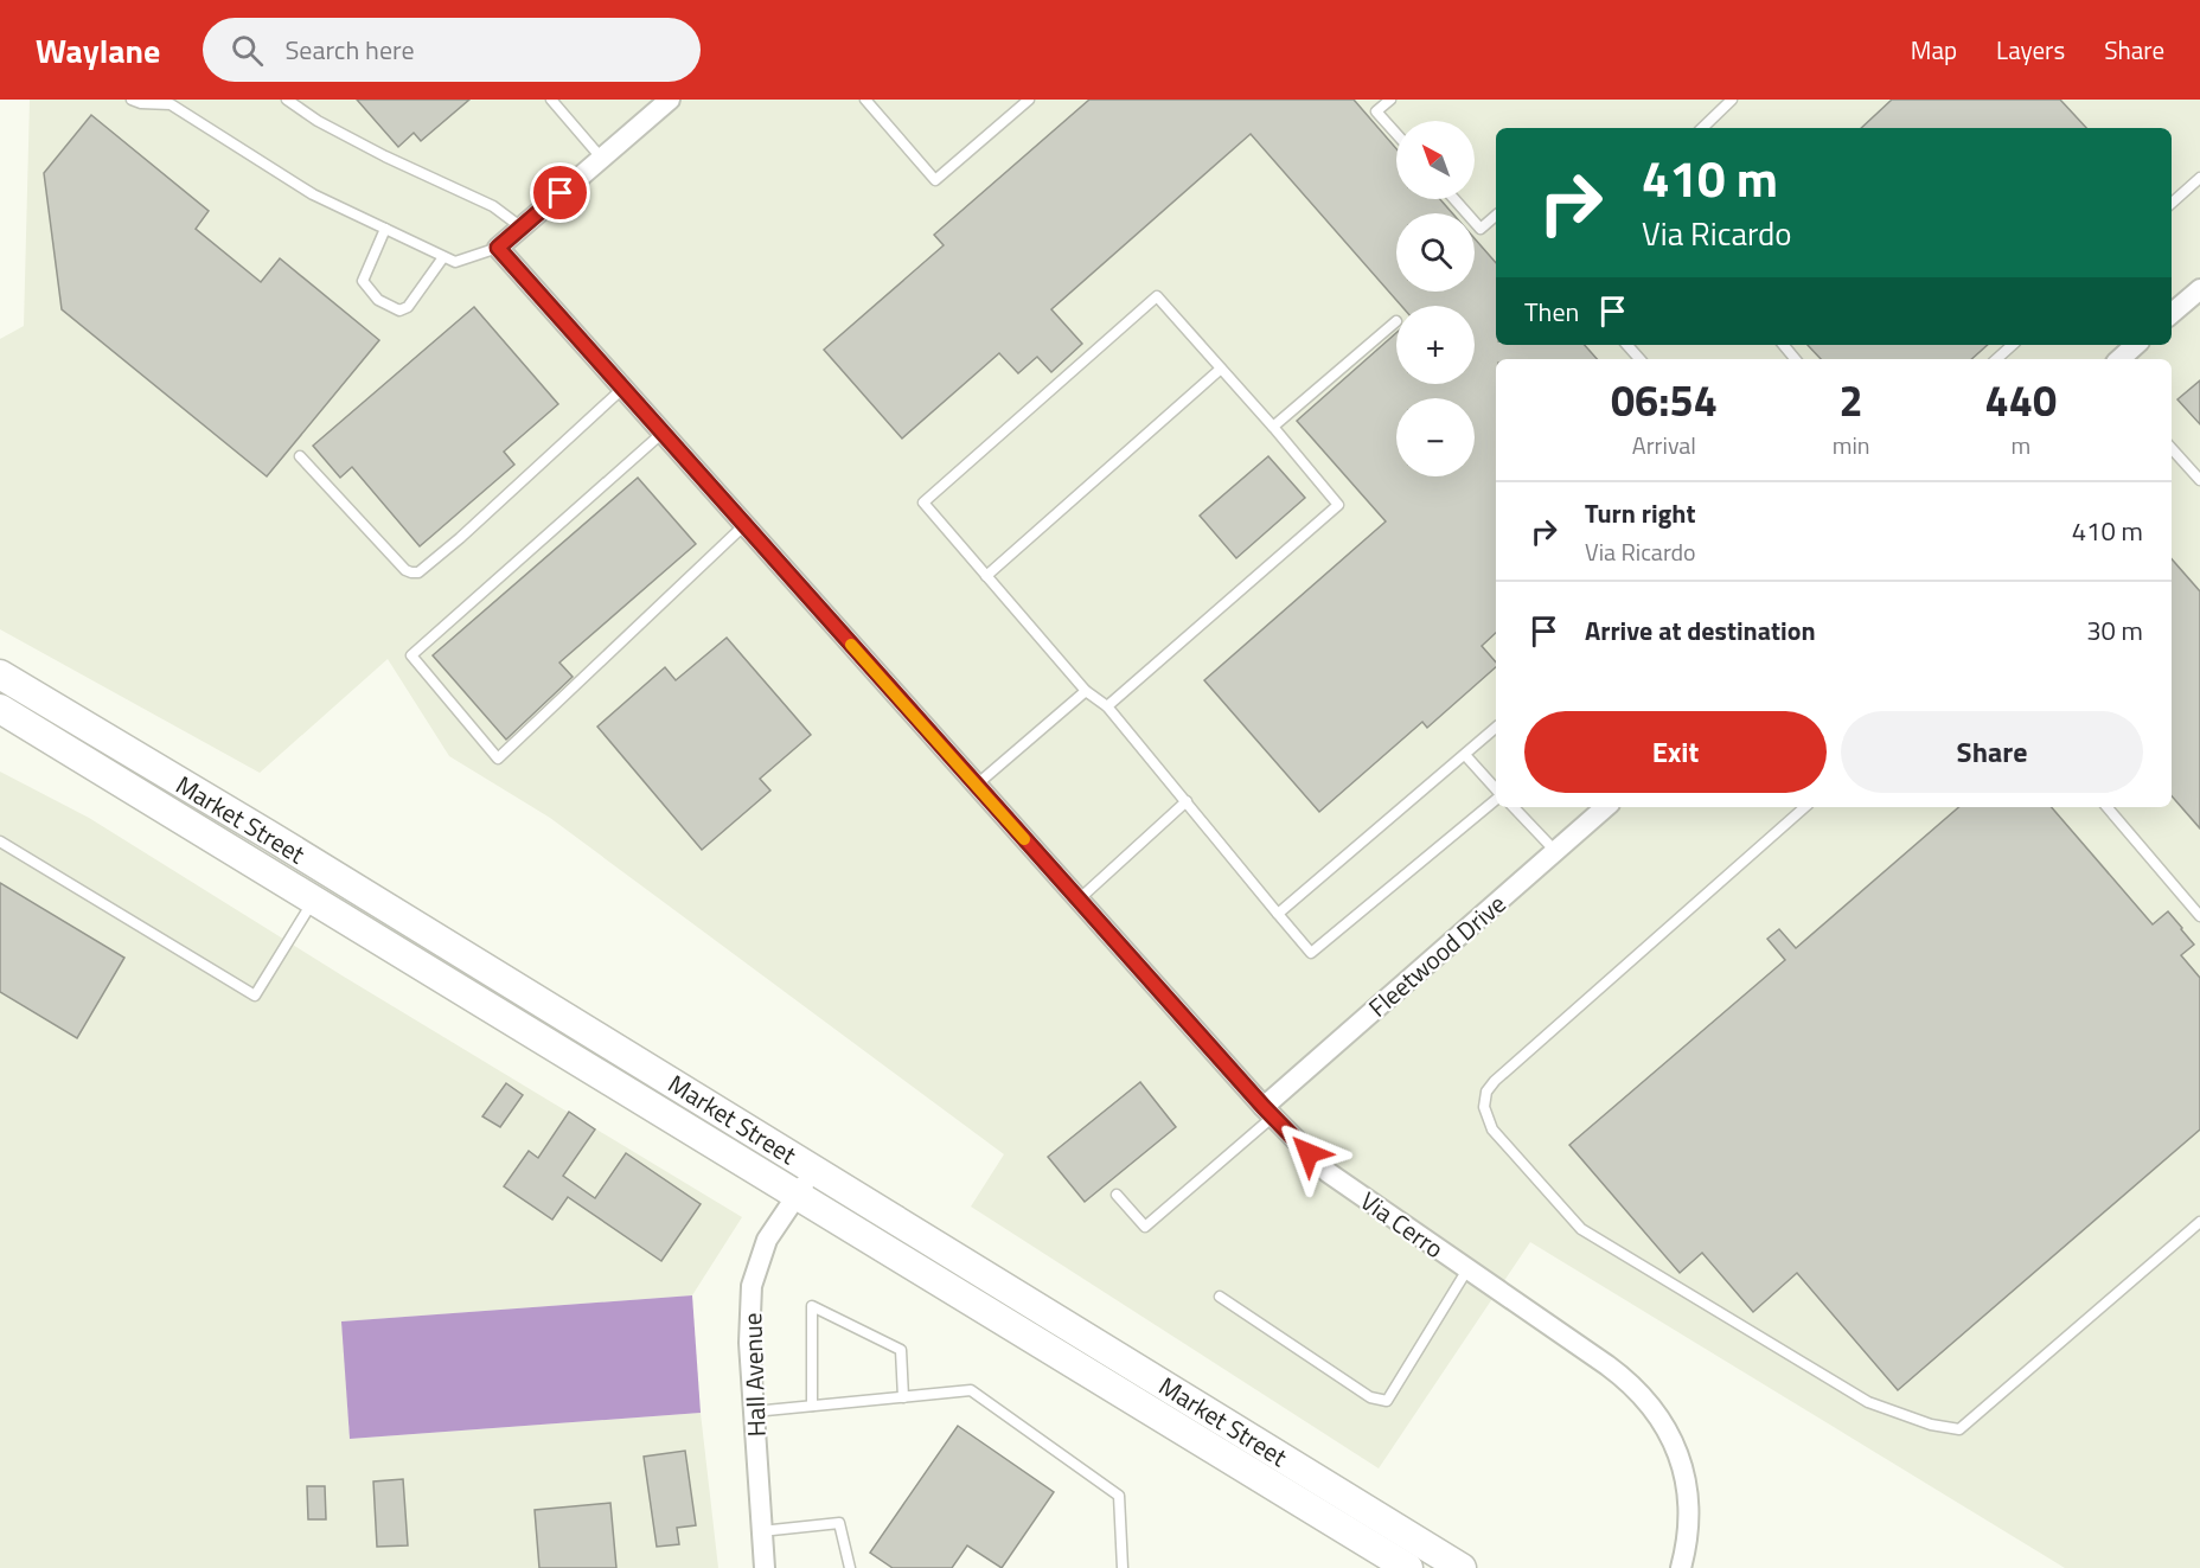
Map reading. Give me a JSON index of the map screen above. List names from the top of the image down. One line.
{"streets":{"main road":["Market Street"],"street":["Fleetwood Drive","Via Cerro","Hall Avenue"]},"crossings":[["Market Street","Hall Avenue"],["Fleetwood Drive","Via Cerro"]],"north":"top left","page":{"header":"Waylane","search":"Search here","nav":["Map","Layers","Share"],"map_buttons":["+","−"],"turn":["410 m","Via Ricardo"],"then":"Then","eta":["06:54","Arrival","2","min","440","m"],"list":[{"name":"Turn right","note":"Via Ricardo","value":"410 m"},{"name":"Arrive at destination","value":"30 m"}],"buttons":["Exit","Share"]}}
